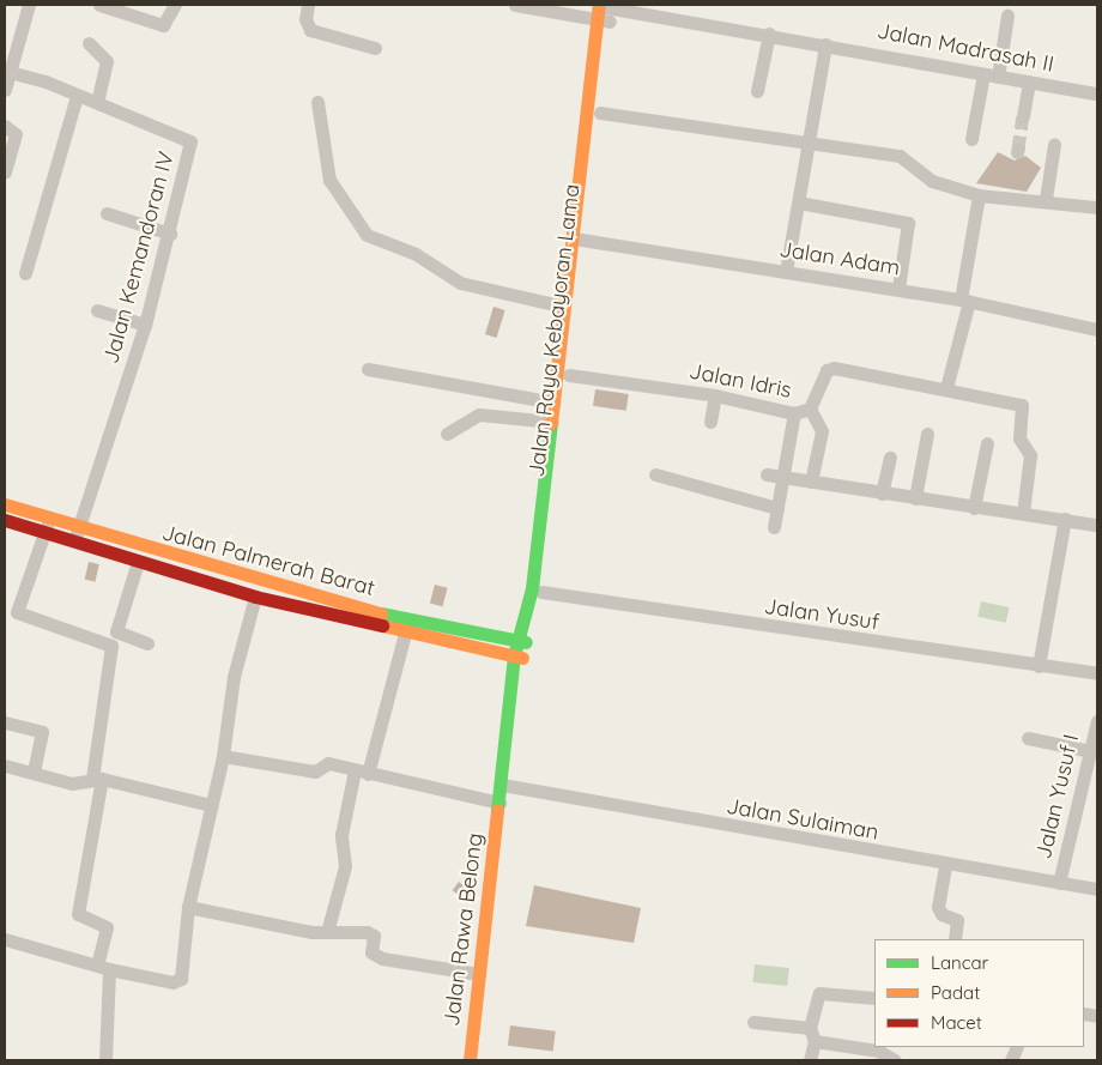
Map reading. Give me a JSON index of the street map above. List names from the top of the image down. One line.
{"streets":{"main road":["Jalan Raya Kebayoran Lama","Jalan Palmerah Barat","Jalan Rawa Belong"],"street":["Jalan Madrasah II","Jalan Kemandoran IV","Jalan Adam","Jalan Idris","Jalan Yusuf","Jalan Yusuf I","Jalan Sulaiman"]},"crossings":[["Jalan Madrasah II","Jalan Raya Kebayoran Lama"],["Jalan Kemandoran IV","Jalan Palmerah Barat"],["Jalan Adam","Jalan Raya Kebayoran Lama"],["Jalan Raya Kebayoran Lama","Jalan Idris"],["Jalan Raya Kebayoran Lama","Jalan Palmerah Barat"],["Jalan Raya Kebayoran Lama","Jalan Yusuf"],["Jalan Raya Kebayoran Lama","Jalan Rawa Belong"],["Jalan Palmerah Barat","Jalan Rawa Belong"],["Jalan Yusuf I","Jalan Sulaiman"],["Jalan Sulaiman","Jalan Rawa Belong"]],"legend":["Lancar","Padat","Macet"]}
